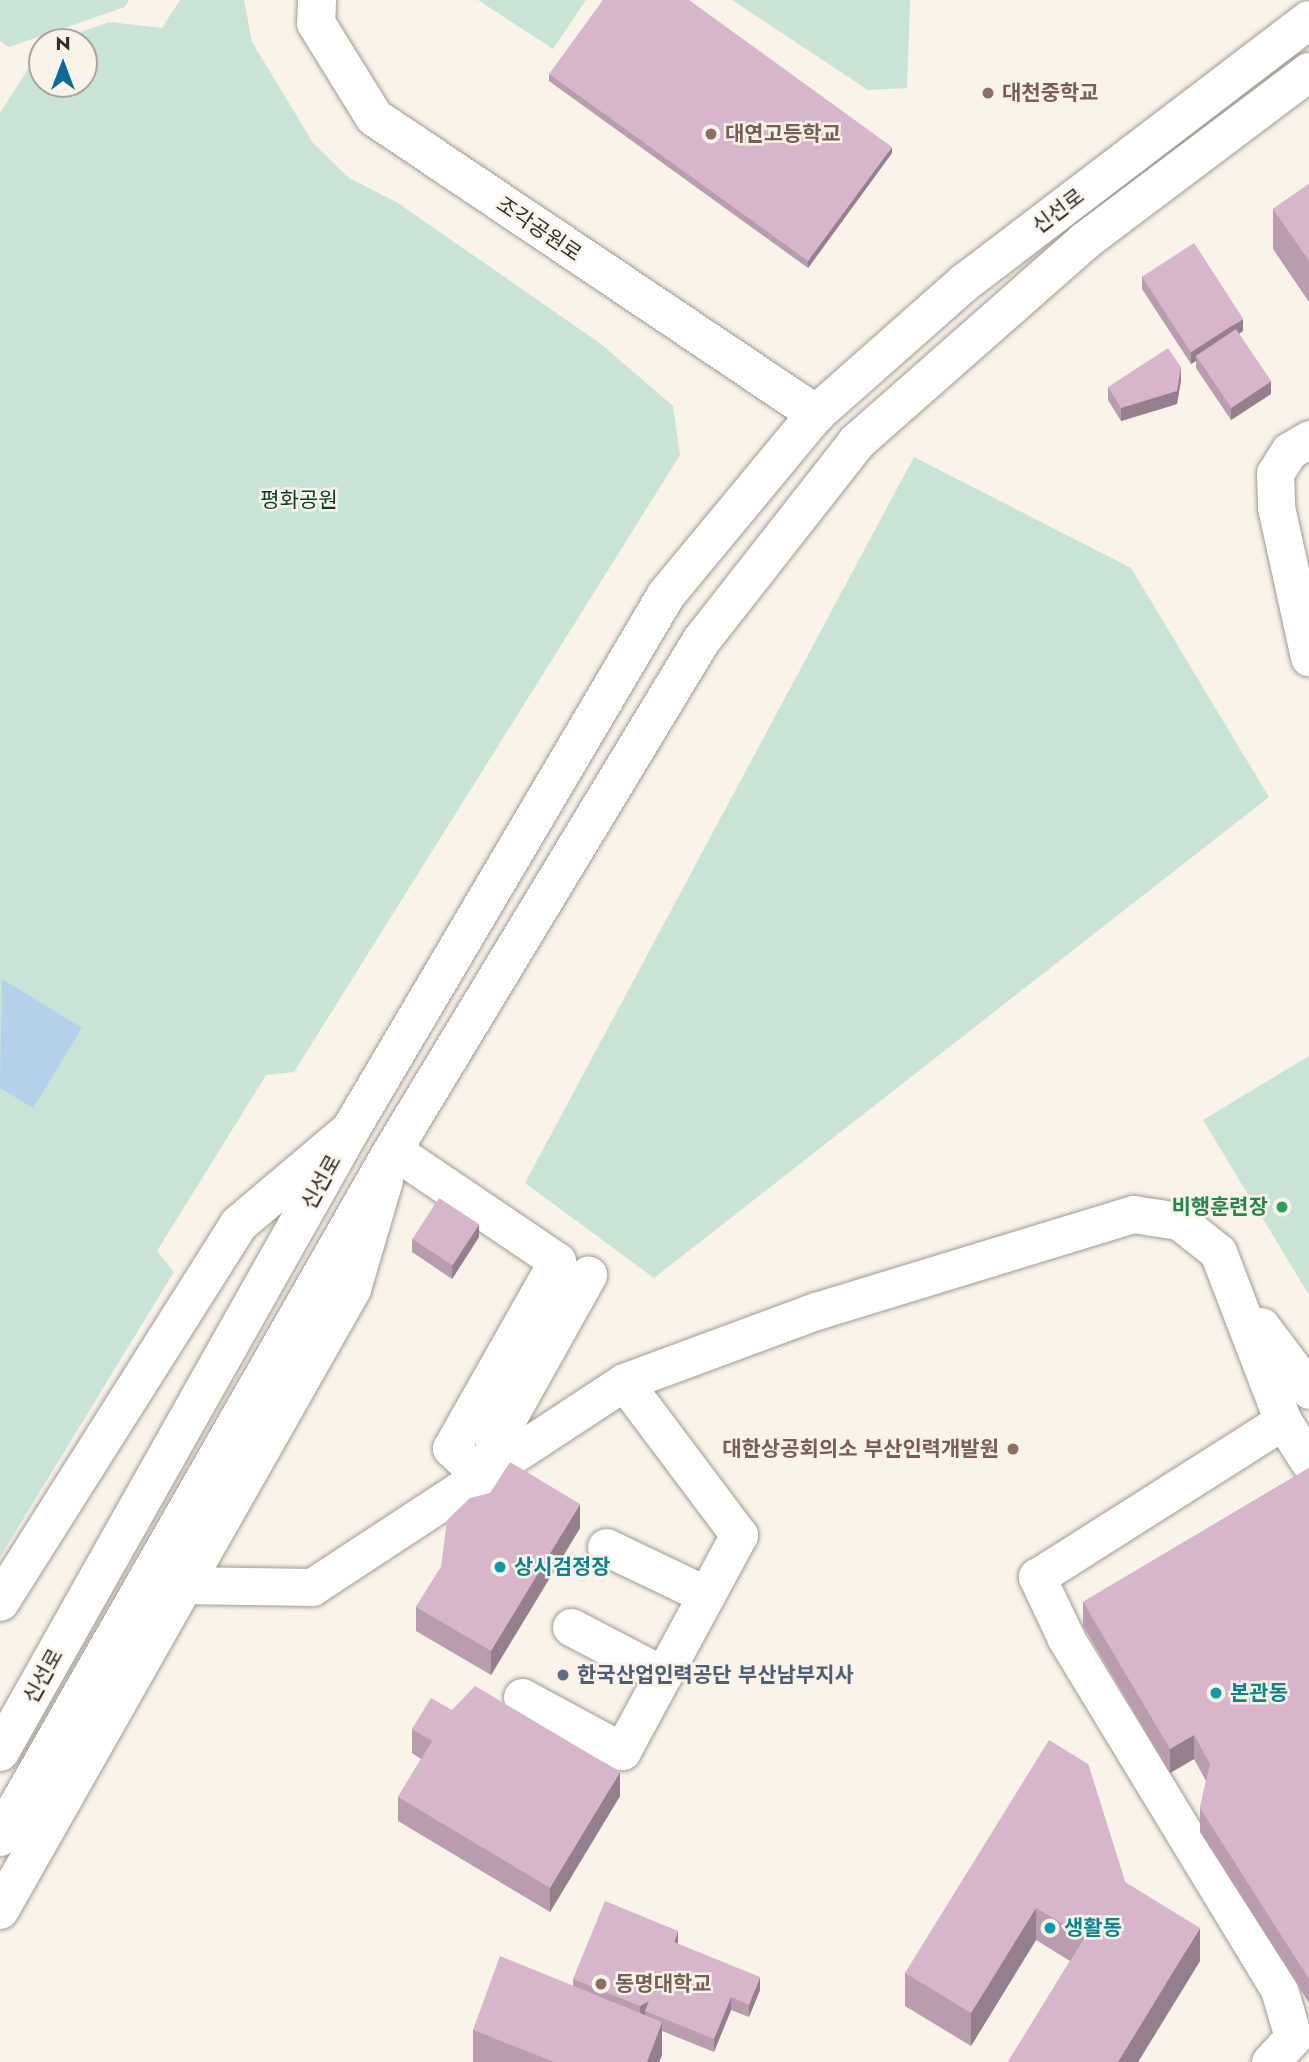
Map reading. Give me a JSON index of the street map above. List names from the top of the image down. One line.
{"streets":{"main road":["신선로","조각공원로"]},"crossings":[["신선로","조각공원로"]],"parks":["평화공원"],"places":["대천중학교","대연고등학교","비행훈련장","대한상공회의소 부산인력개발원","상시검정장","한국산업인력공단 부산남부지사","본관동","생활동","동명대학교"],"north":"top"}
